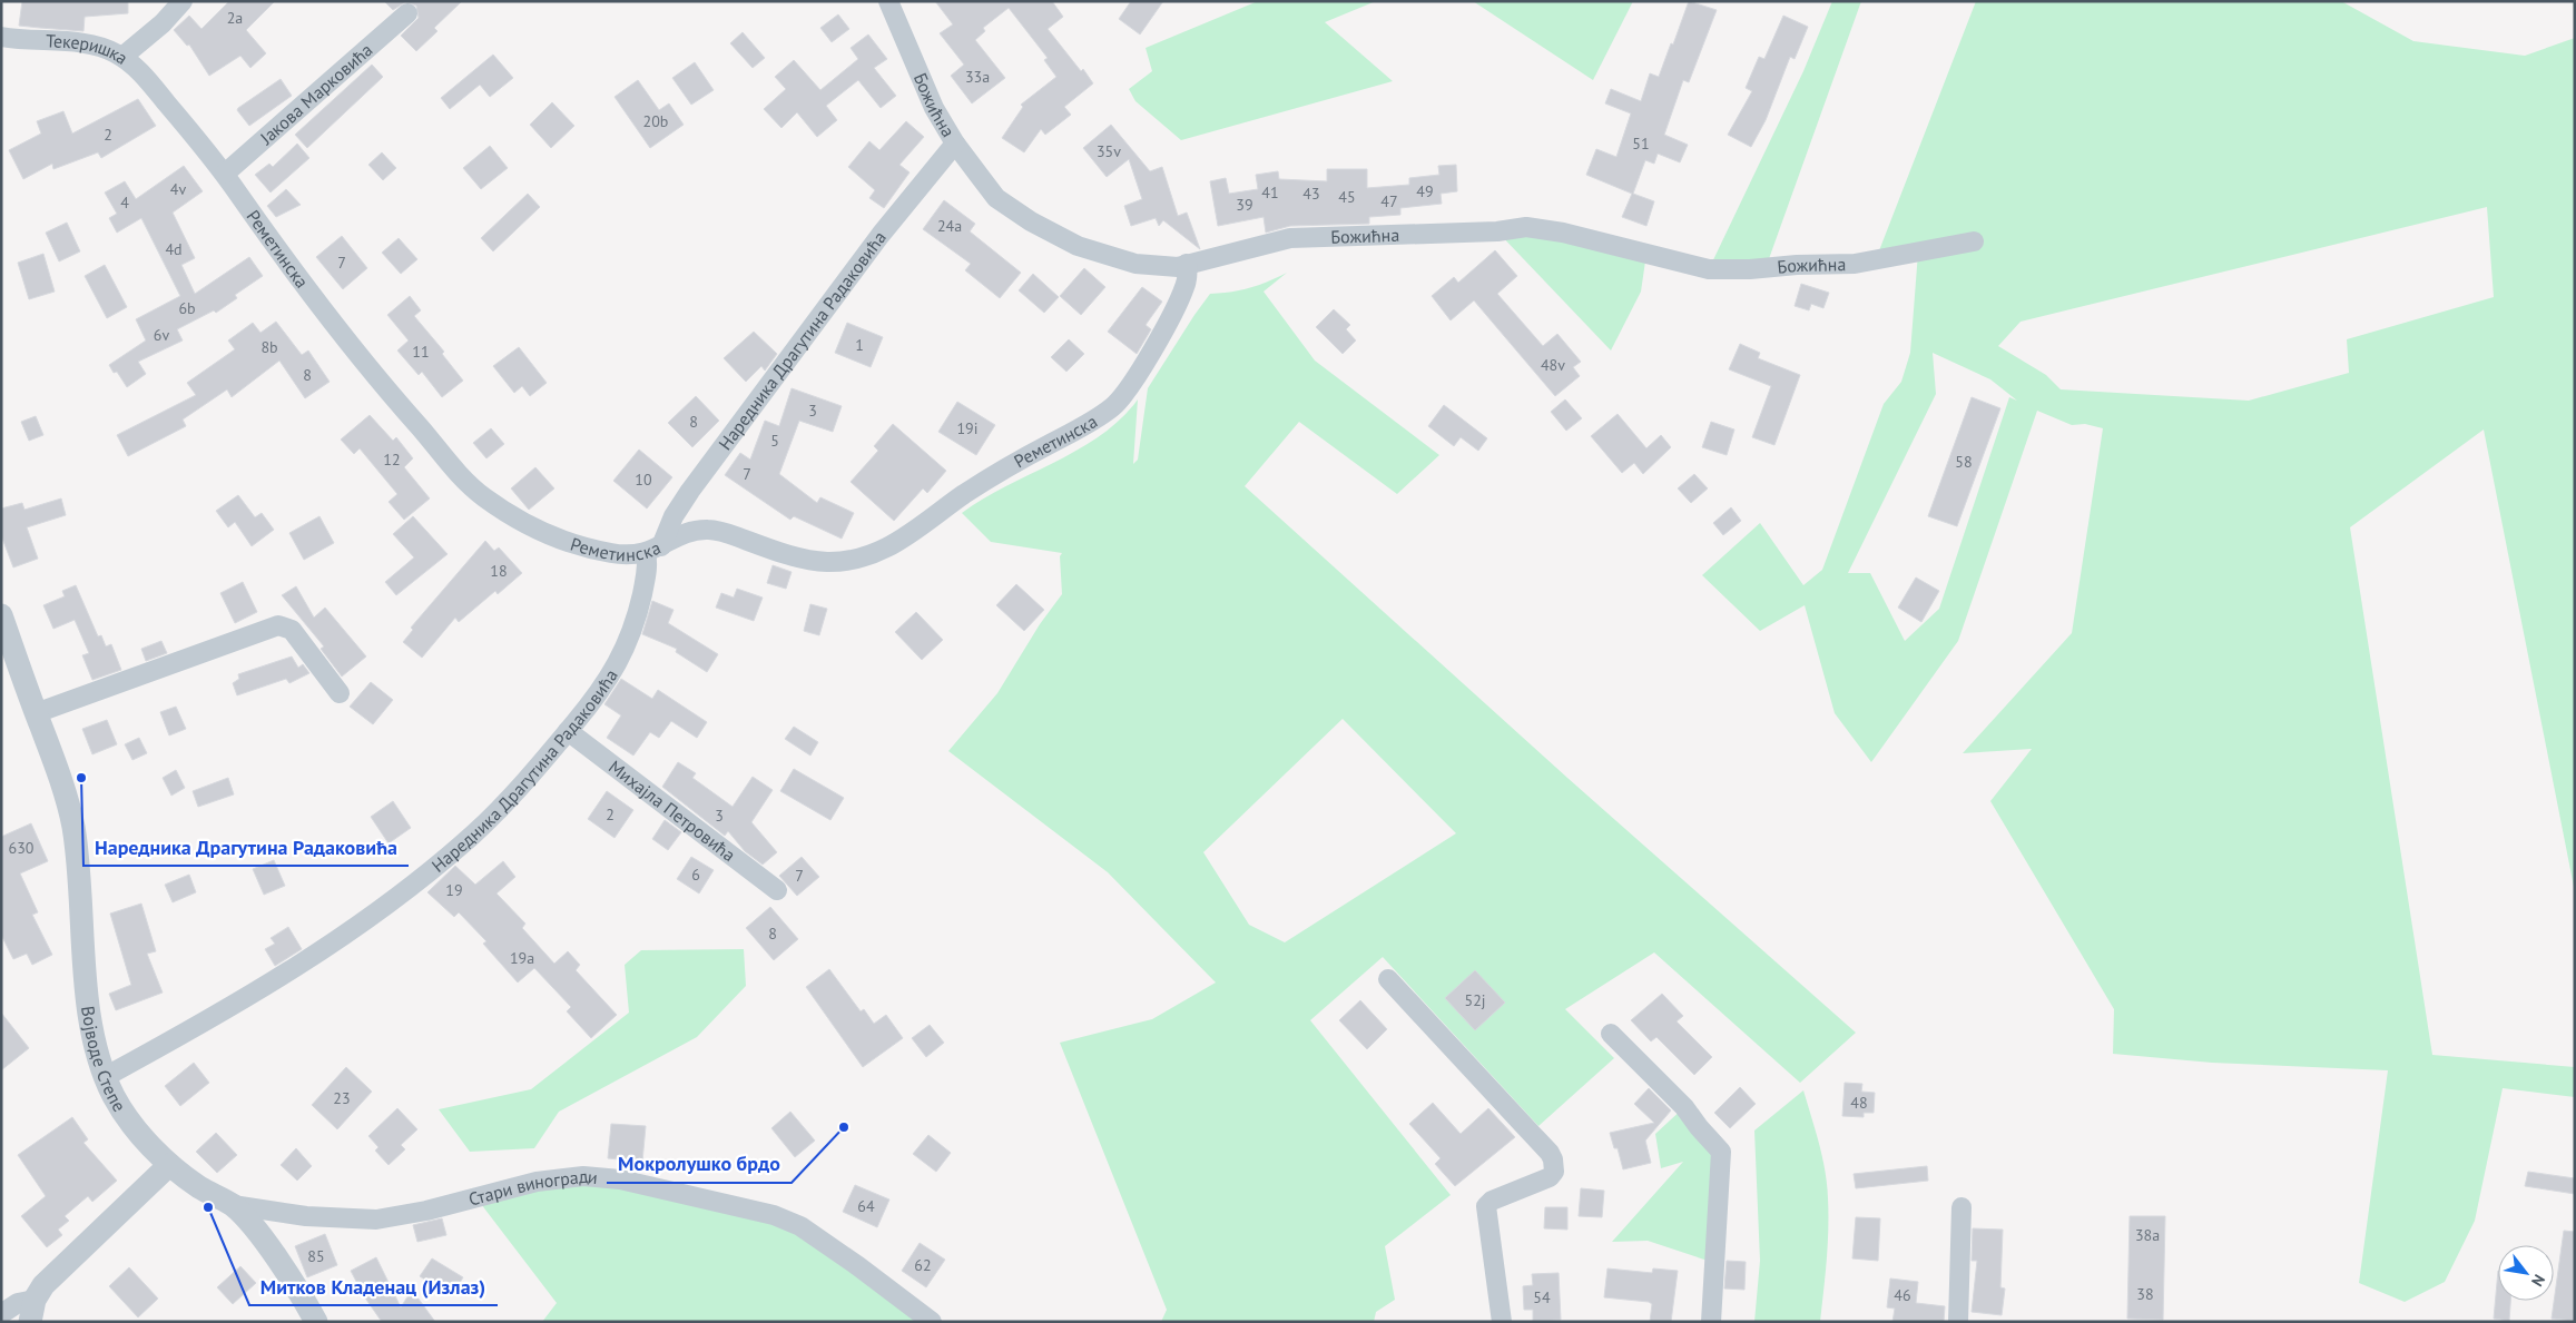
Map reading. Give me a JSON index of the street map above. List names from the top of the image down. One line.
{"streets":{"street":["Текеришка","Јакова Марковића","Божићна","Реметинска","Наредника Драгутина Радаковића","Михајла Петровића","Војводе Степе","Стари виногради"]},"crossings":[["Текеришка","Реметинска"],["Јакова Марковића","Реметинска"],["Божићна","Реметинска"],["Божићна","Наредника Драгутина Радаковића"],["Реметинска","Наредника Драгутина Радаковића"],["Наредника Драгутина Радаковића","Михајла Петровића"],["Наредника Драгутина Радаковића","Војводе Степе"],["Војводе Степе","Стари виногради"]],"places":["Наредника Драгутина Радаковића","Мокролушко брдо","Митков Кладенац (Излаз)"],"house_numbers":["2a","33a","20b","2","51","35v","4v","49","41","43","45","47","4","39","24a","4d","7","6b","6v","1","8b","11","48v","8","3","8","19i","5","12","58","7","10","18","2","3","630","6","7","19","8","19a","52j","23","48","64","38a","85","62","38","46","54"],"north":"bottom right"}
